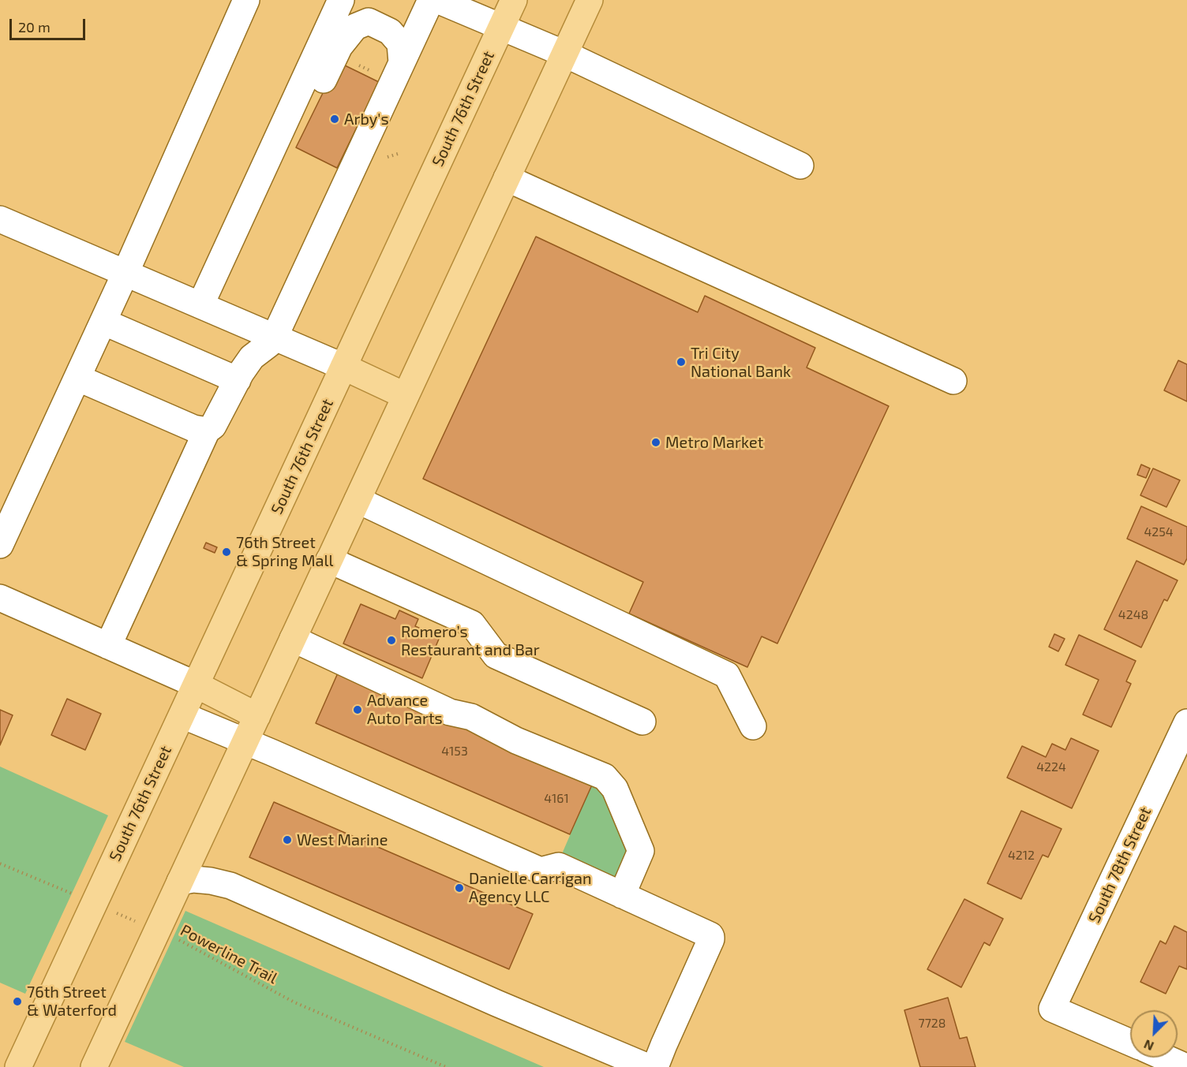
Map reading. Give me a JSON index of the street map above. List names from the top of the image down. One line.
{"streets":{"main road":["South 76th Street"],"street":["South 78th Street"],"path":["Powerline Trail"]},"crossings":[["South 76th Street","Powerline Trail"]],"places":["Arby's","Tri City National Bank","Metro Market","76th Street & Spring Mall","Romero’s Restaurant and Bar","Advance Auto Parts","West Marine","Danielle Carrigan Agency LLC","76th Street & Waterford"],"house_numbers":["4254","4248","4153","4224","4161","4212","7728"],"scale_bar":"20 m","north":"bottom left"}
